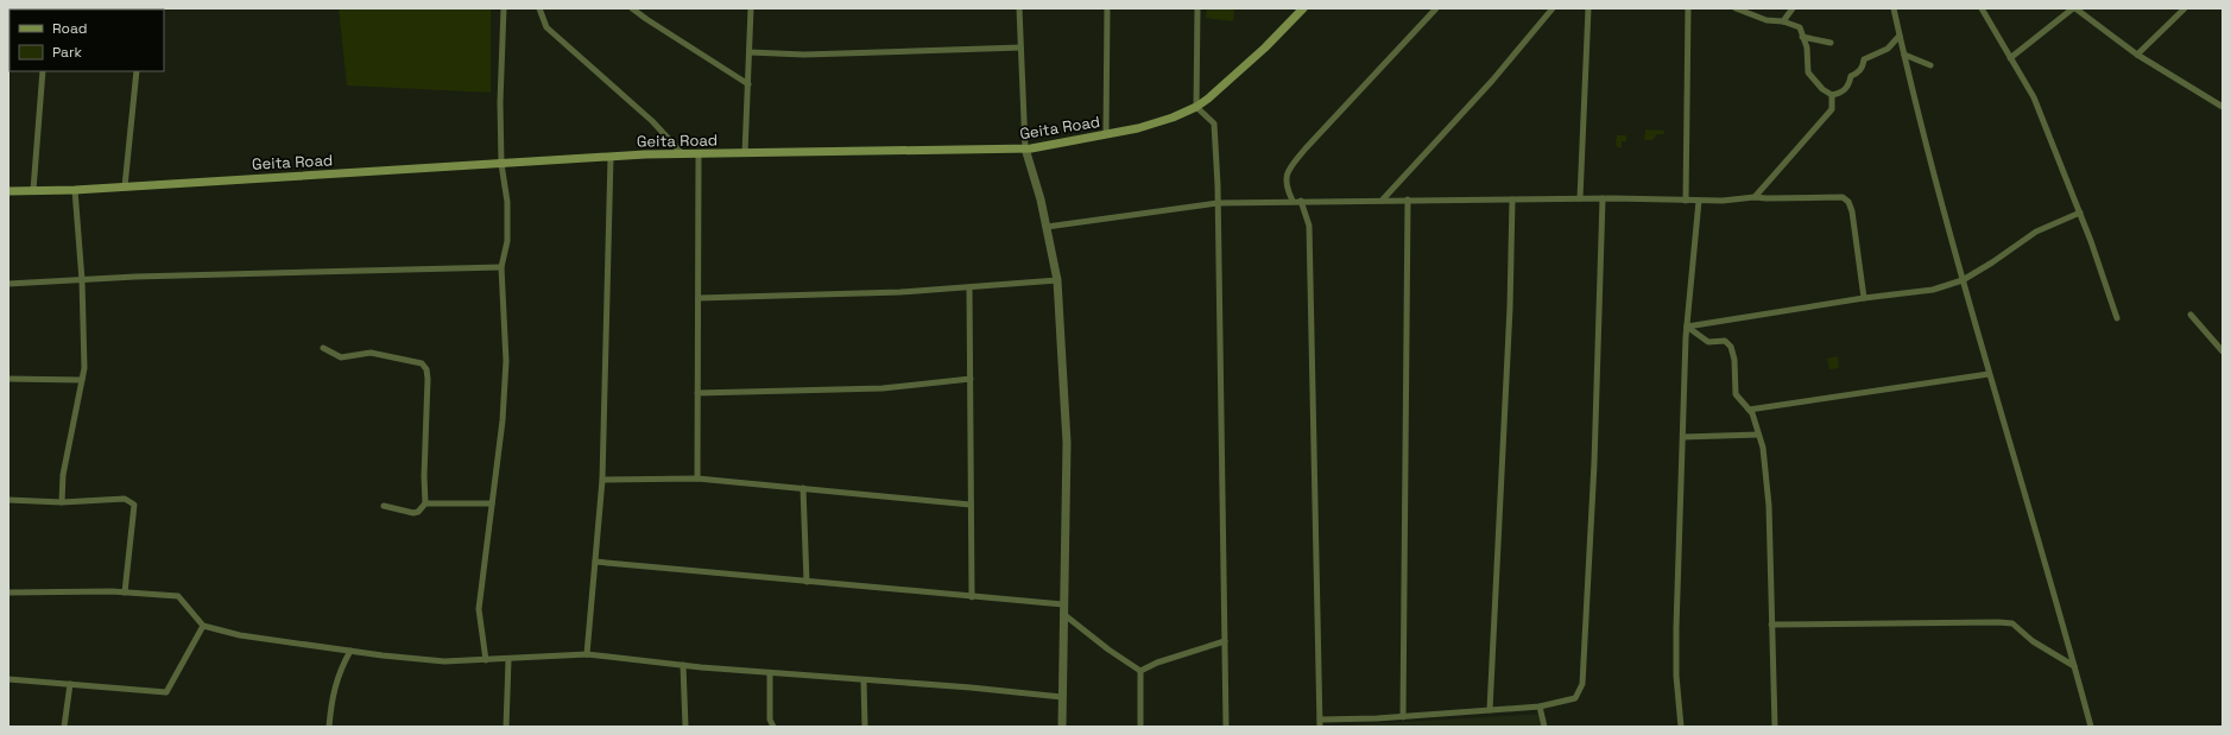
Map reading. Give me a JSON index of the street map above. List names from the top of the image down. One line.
{"streets":{"main road":["Geita Road"]},"legend":["Road","Park"]}
